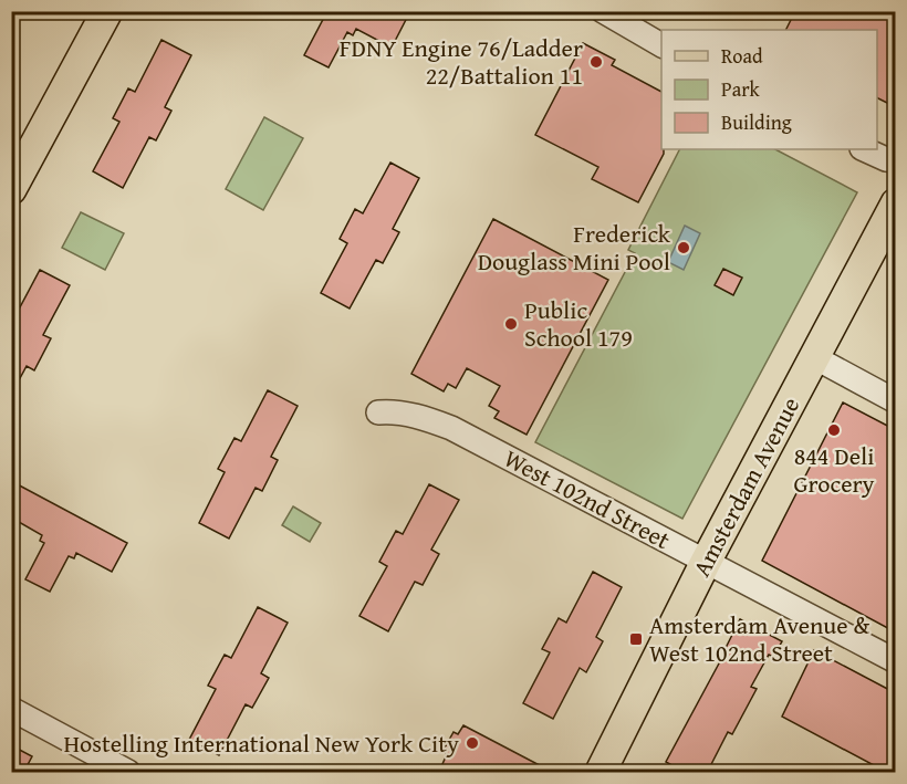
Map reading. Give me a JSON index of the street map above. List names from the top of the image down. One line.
{"streets":{"main road":["Amsterdam Avenue"],"street":["West 102nd Street"]},"crossings":[["Amsterdam Avenue","West 102nd Street"]],"places":{"other":["FDNY Engine 76/Ladder 22/Battalion 11","Frederick Douglass Mini Pool","Public School 179","844 Deli Grocery","Hostelling International New York City"],"transit":["Amsterdam Avenue & West 102nd Street"]},"legend":["Road","Park","Building"]}
